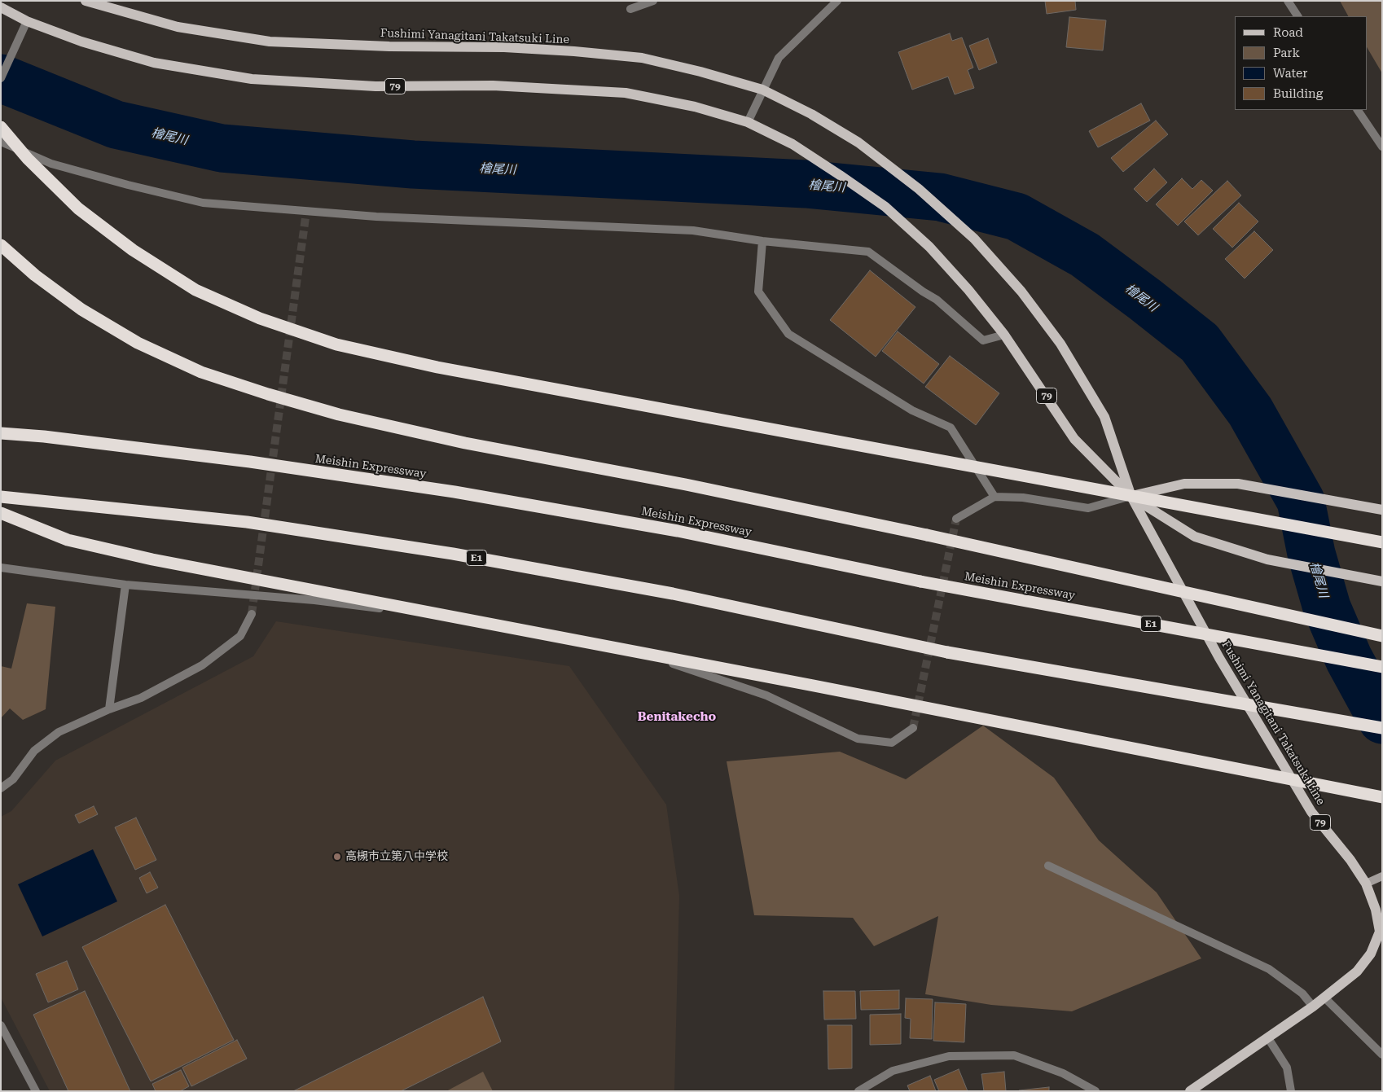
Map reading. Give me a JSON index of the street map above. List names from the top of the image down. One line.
{"streets":{"highway":["Meishin Expressway","E1"],"main road":["Fushimi Yanagitani Takatsuki Line","79"]},"districts":["Benitakecho"],"water":["檜尾川"],"places":["高槻市立第八中学校"],"legend":["Road","Park","Water","Building"]}
